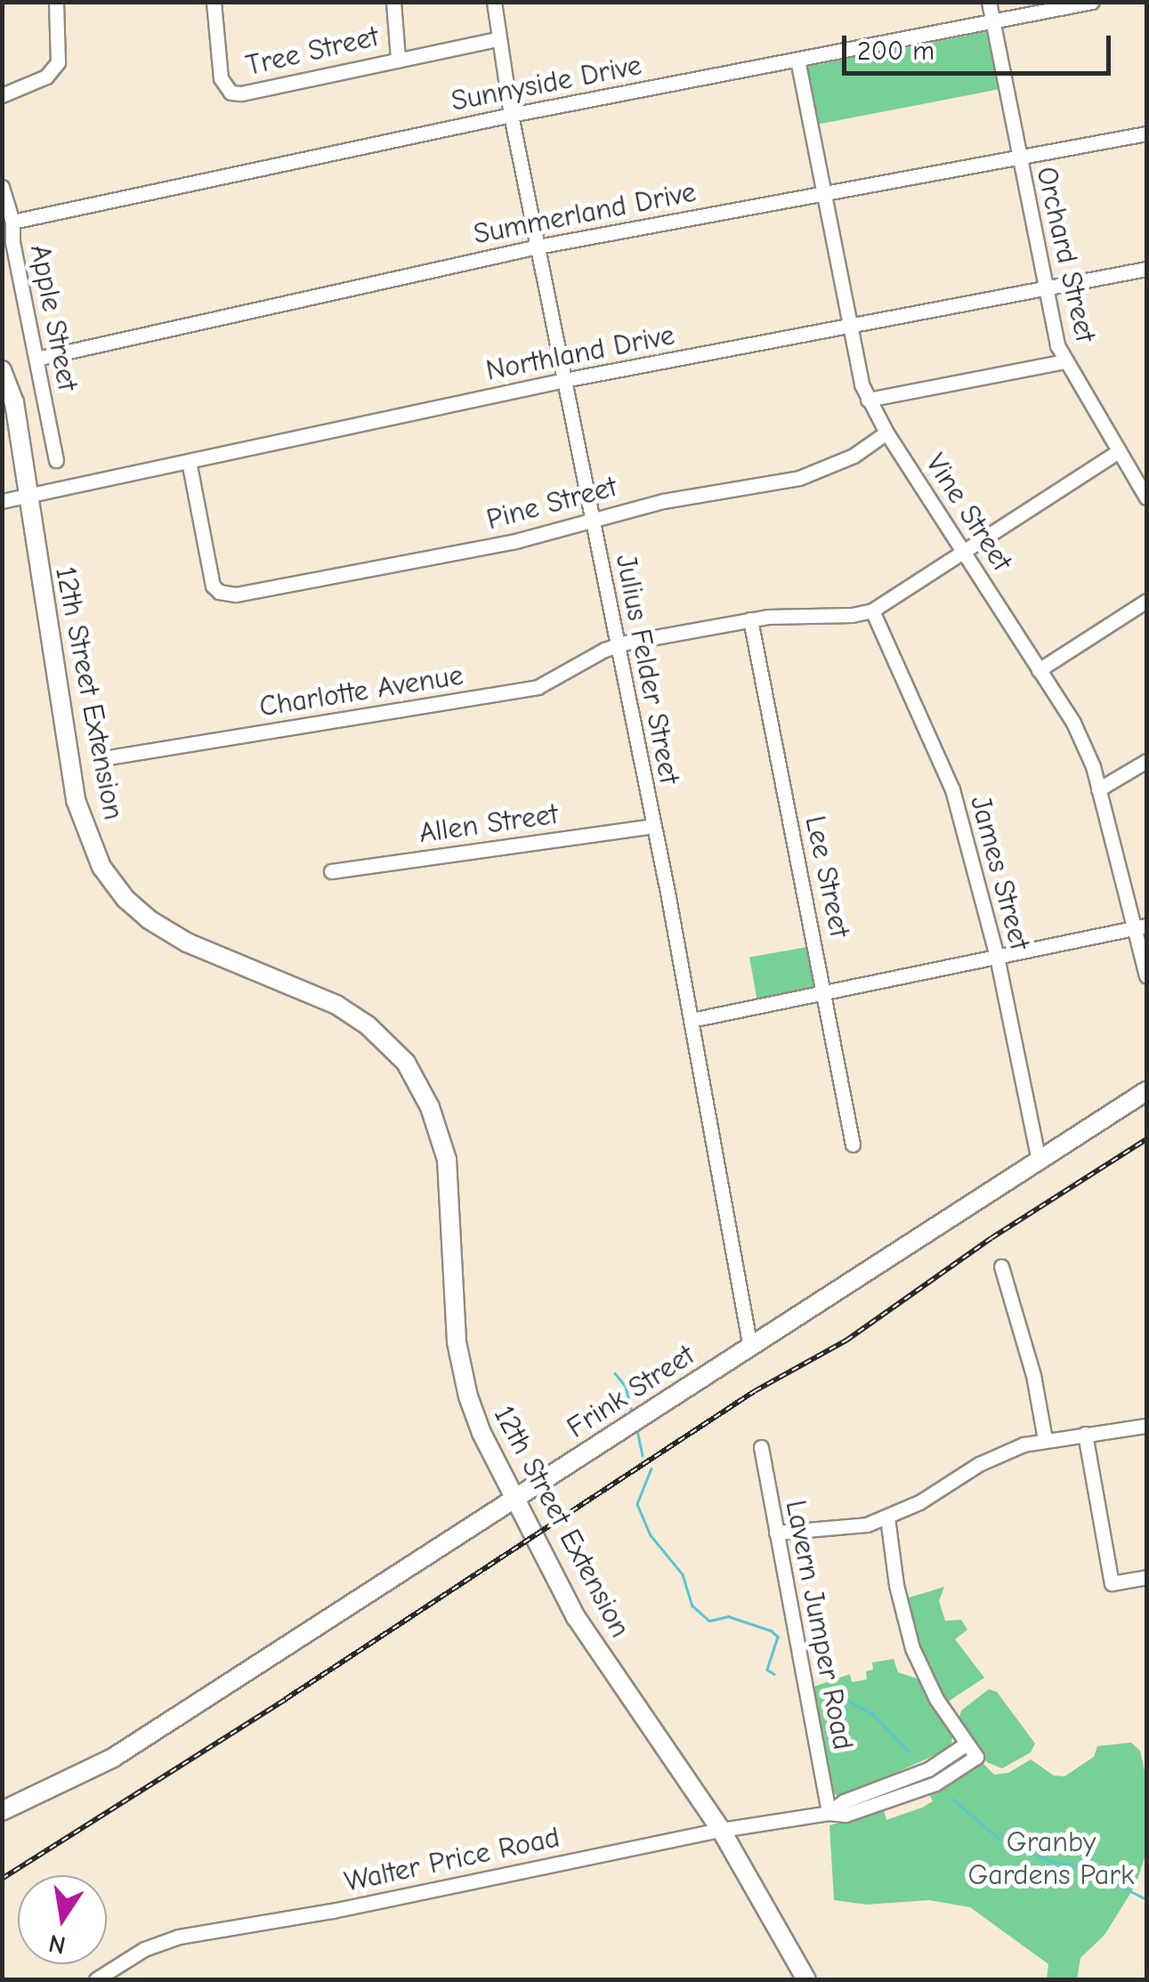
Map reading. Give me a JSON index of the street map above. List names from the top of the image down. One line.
{"streets":{"main road":["12th Street Extension","Frink Street"],"street":["Tree Street","Sunnyside Drive","Summerland Drive","Orchard Street","Apple Street","Northland Drive","Pine Street","Vine Street","Julius Felder Street","Charlotte Avenue","Allen Street","James Street","Lee Street","Lavern Jumper Road","Walter Price Road"]},"crossings":[["Tree Street","Julius Felder Street"],["Sunnyside Drive","Orchard Street"],["Sunnyside Drive","Apple Street"],["Sunnyside Drive","Vine Street"],["Sunnyside Drive","Julius Felder Street"],["Summerland Drive","Orchard Street"],["Summerland Drive","Apple Street"],["Summerland Drive","Vine Street"],["Summerland Drive","Julius Felder Street"],["Orchard Street","Northland Drive"],["Northland Drive","Pine Street"],["Northland Drive","Vine Street"],["Northland Drive","Julius Felder Street"],["Northland Drive","12th Street Extension"],["Pine Street","Vine Street"],["Pine Street","Julius Felder Street"],["Julius Felder Street","Charlotte Avenue"],["Julius Felder Street","Allen Street"],["Julius Felder Street","Frink Street"],["Charlotte Avenue","James Street"],["Charlotte Avenue","Lee Street"],["12th Street Extension","Frink Street"],["12th Street Extension","Walter Price Road"],["James Street","Frink Street"],["Lavern Jumper Road","Walter Price Road"]],"parks":["Granby Gardens Park"],"scale_bar":"200 m","north":"bottom"}
